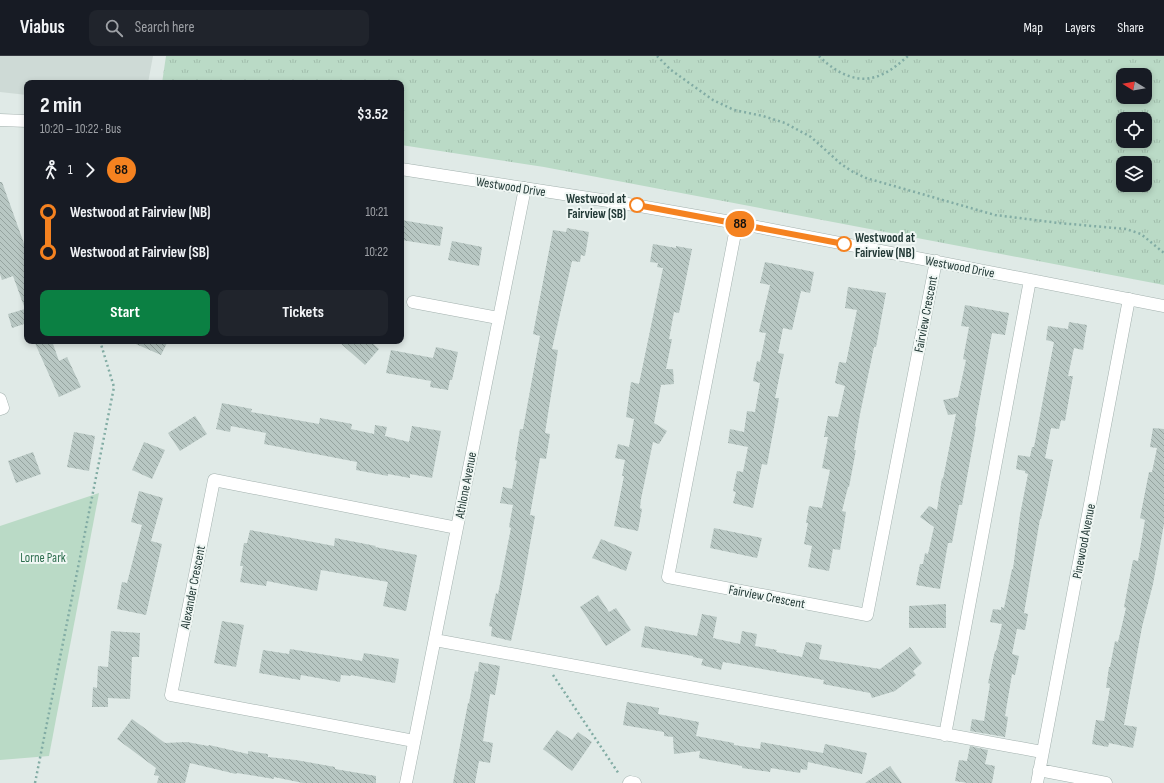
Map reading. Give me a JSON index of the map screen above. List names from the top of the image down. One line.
{"streets":{"street":["Westwood Drive","Fairview Crescent","Athlone Avenue","Pinewood Avenue","Alexander Crescent"]},"crossings":[["Westwood Drive","Fairview Crescent"],["Westwood Drive","Athlone Avenue"],["Westwood Drive","Pinewood Avenue"],["Athlone Avenue","Alexander Crescent"]],"parks":["Lorne Park"],"places":["Westwood at Fairview (SB)","Westwood at Fairview (NB)"],"lines":["bus line 88"],"north":"left","page":{"header":"Viabus","search":"Search here","nav":["Map","Layers","Share"],"on_map":"88","heading":["2 min","10:20 – 10:22 · Bus","$3.52"],"legs":["1","88"],"list":[{"name":"Westwood at Fairview (NB)","value":"10:21"},{"name":"Westwood at Fairview (SB)","value":"10:22"}],"buttons":["Start","Tickets"]}}
